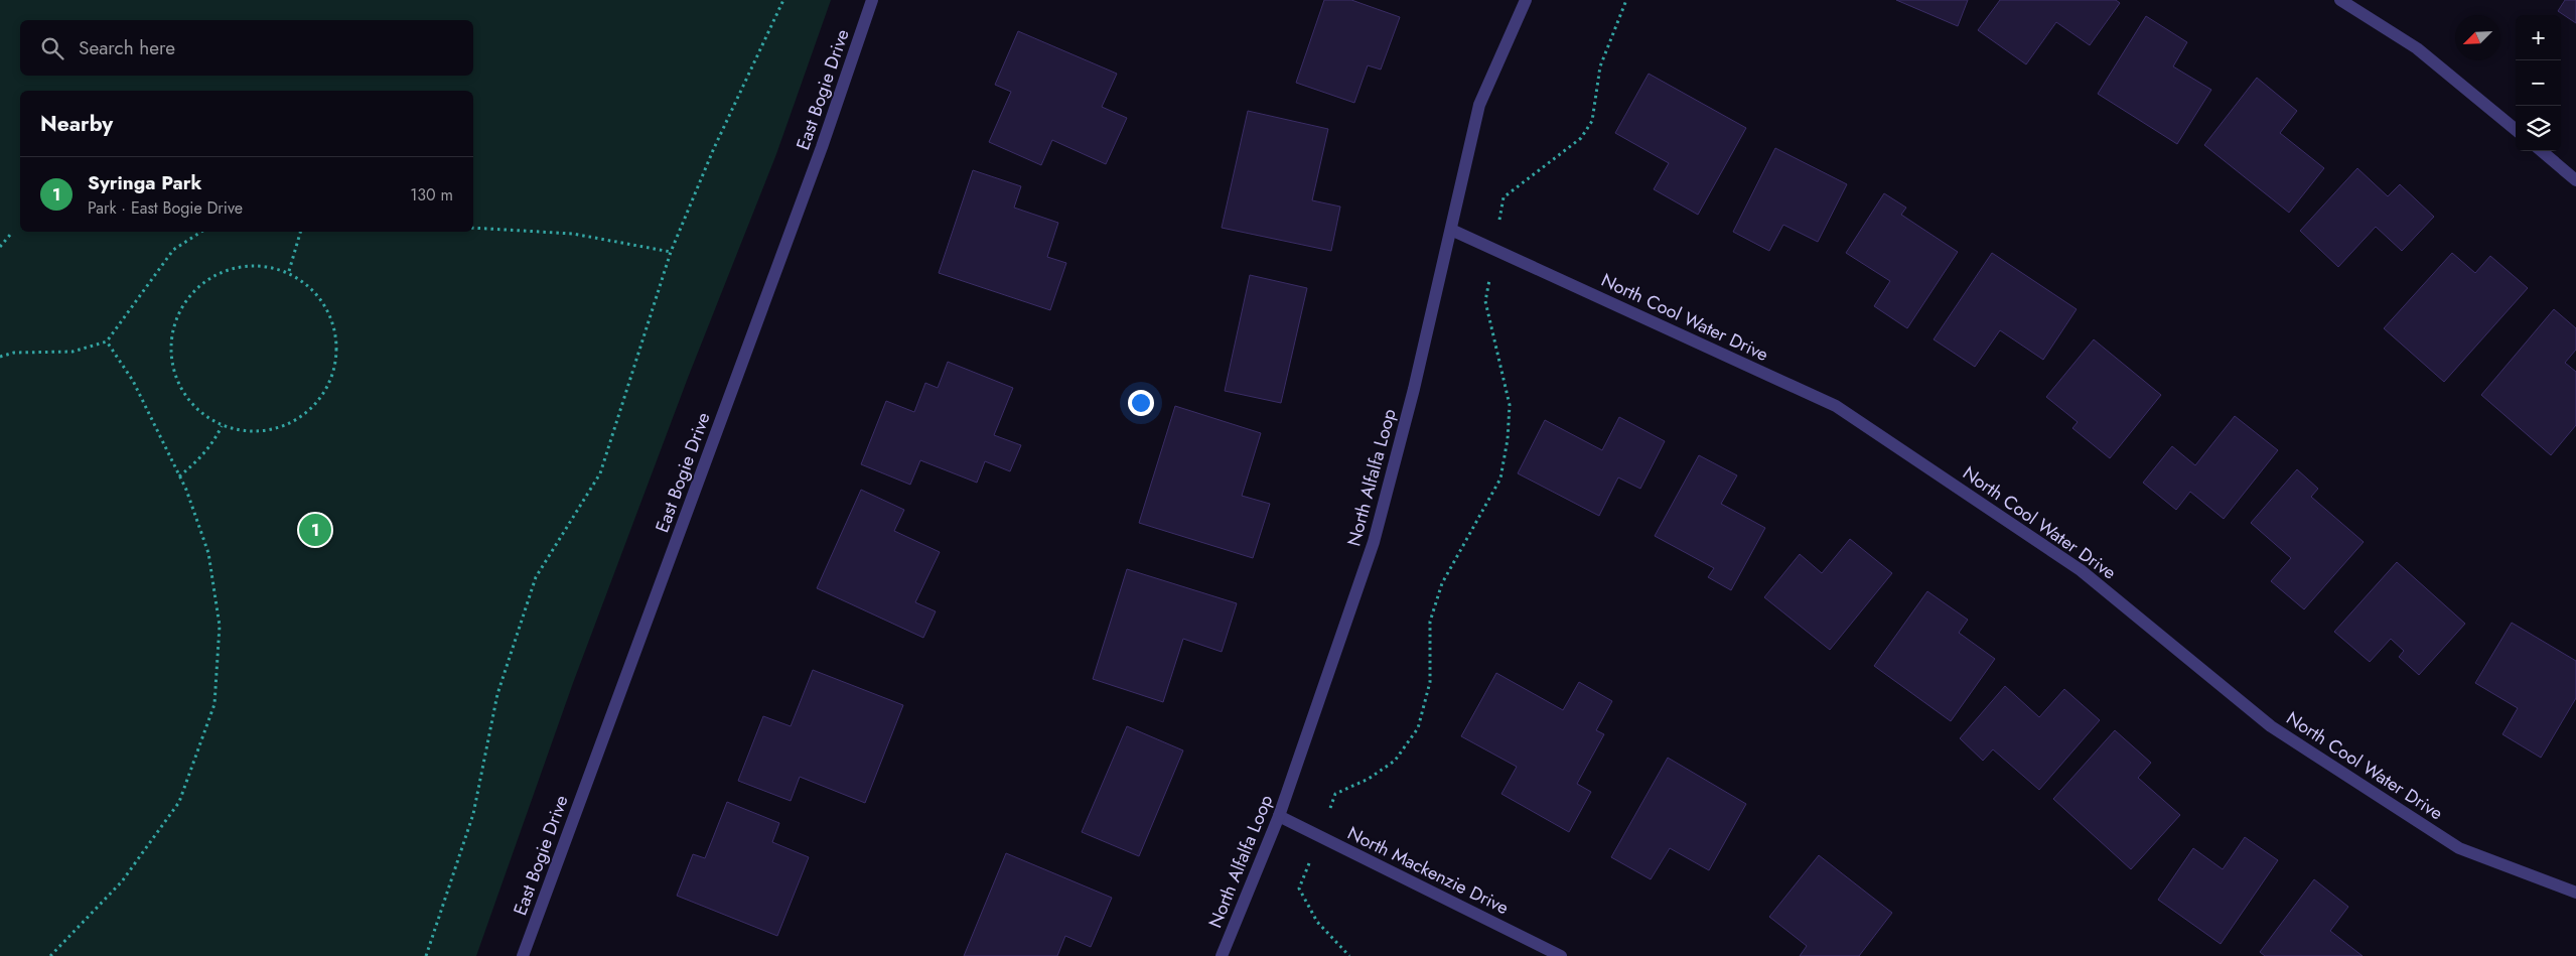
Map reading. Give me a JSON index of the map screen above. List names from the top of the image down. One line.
{"streets":{"street":["East Bogie Drive","North Cool Water Drive","North Alfalfa Loop","North Mackenzie Drive"]},"crossings":[["North Cool Water Drive","North Alfalfa Loop"],["North Alfalfa Loop","North Mackenzie Drive"]],"north":"bottom left","page":{"map_buttons":["+","−"],"search":"Search here","heading":"Nearby","list":[{"mark":"1","name":"Syringa Park","note":"Park · East Bogie Drive","value":"130 m"}],"pins":"1"}}
